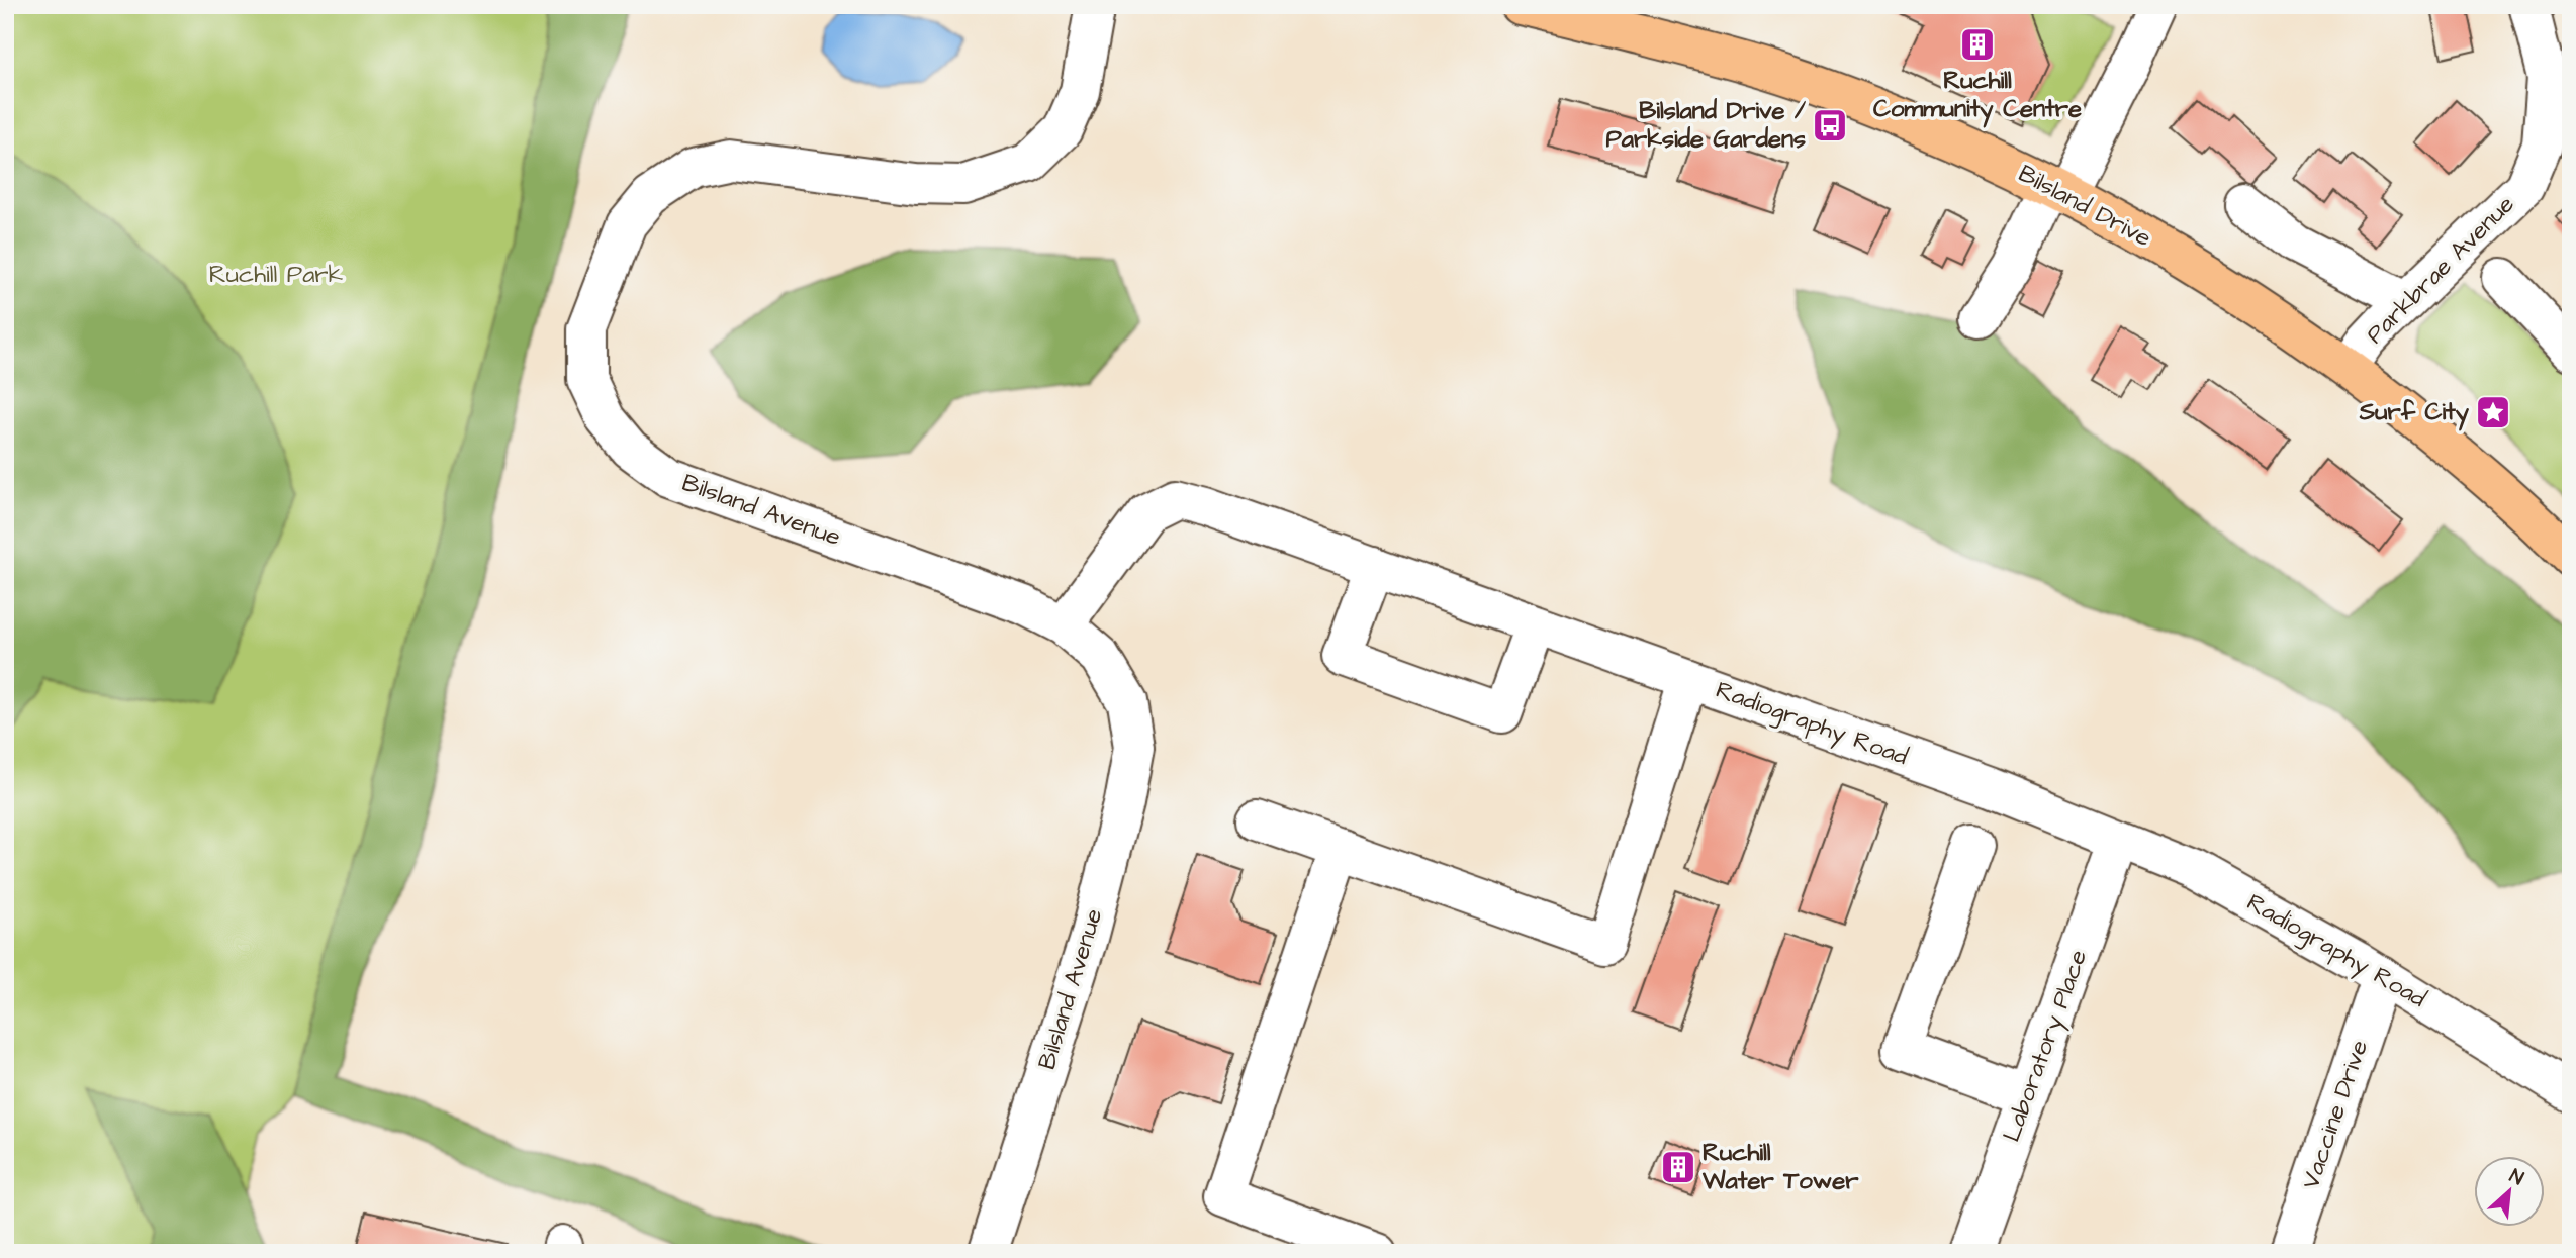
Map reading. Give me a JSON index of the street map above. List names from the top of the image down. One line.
{"streets":{"main road":["Bilsland Drive"],"street":["Parkbrae Avenue","Bilsland Avenue","Radiography Road","Laboratory Place","Vaccine Drive"]},"crossings":[["Bilsland Drive","Parkbrae Avenue"],["Bilsland Avenue","Radiography Road"],["Radiography Road","Laboratory Place"],["Radiography Road","Vaccine Drive"]],"parks":["Ruchill Park"],"places":{"building":["Ruchill Community Centre","Ruchill Water Tower"],"bus stop":["Bilsland Drive / Parkside Gardens"],"place":["Surf City"]},"north":"top right"}
